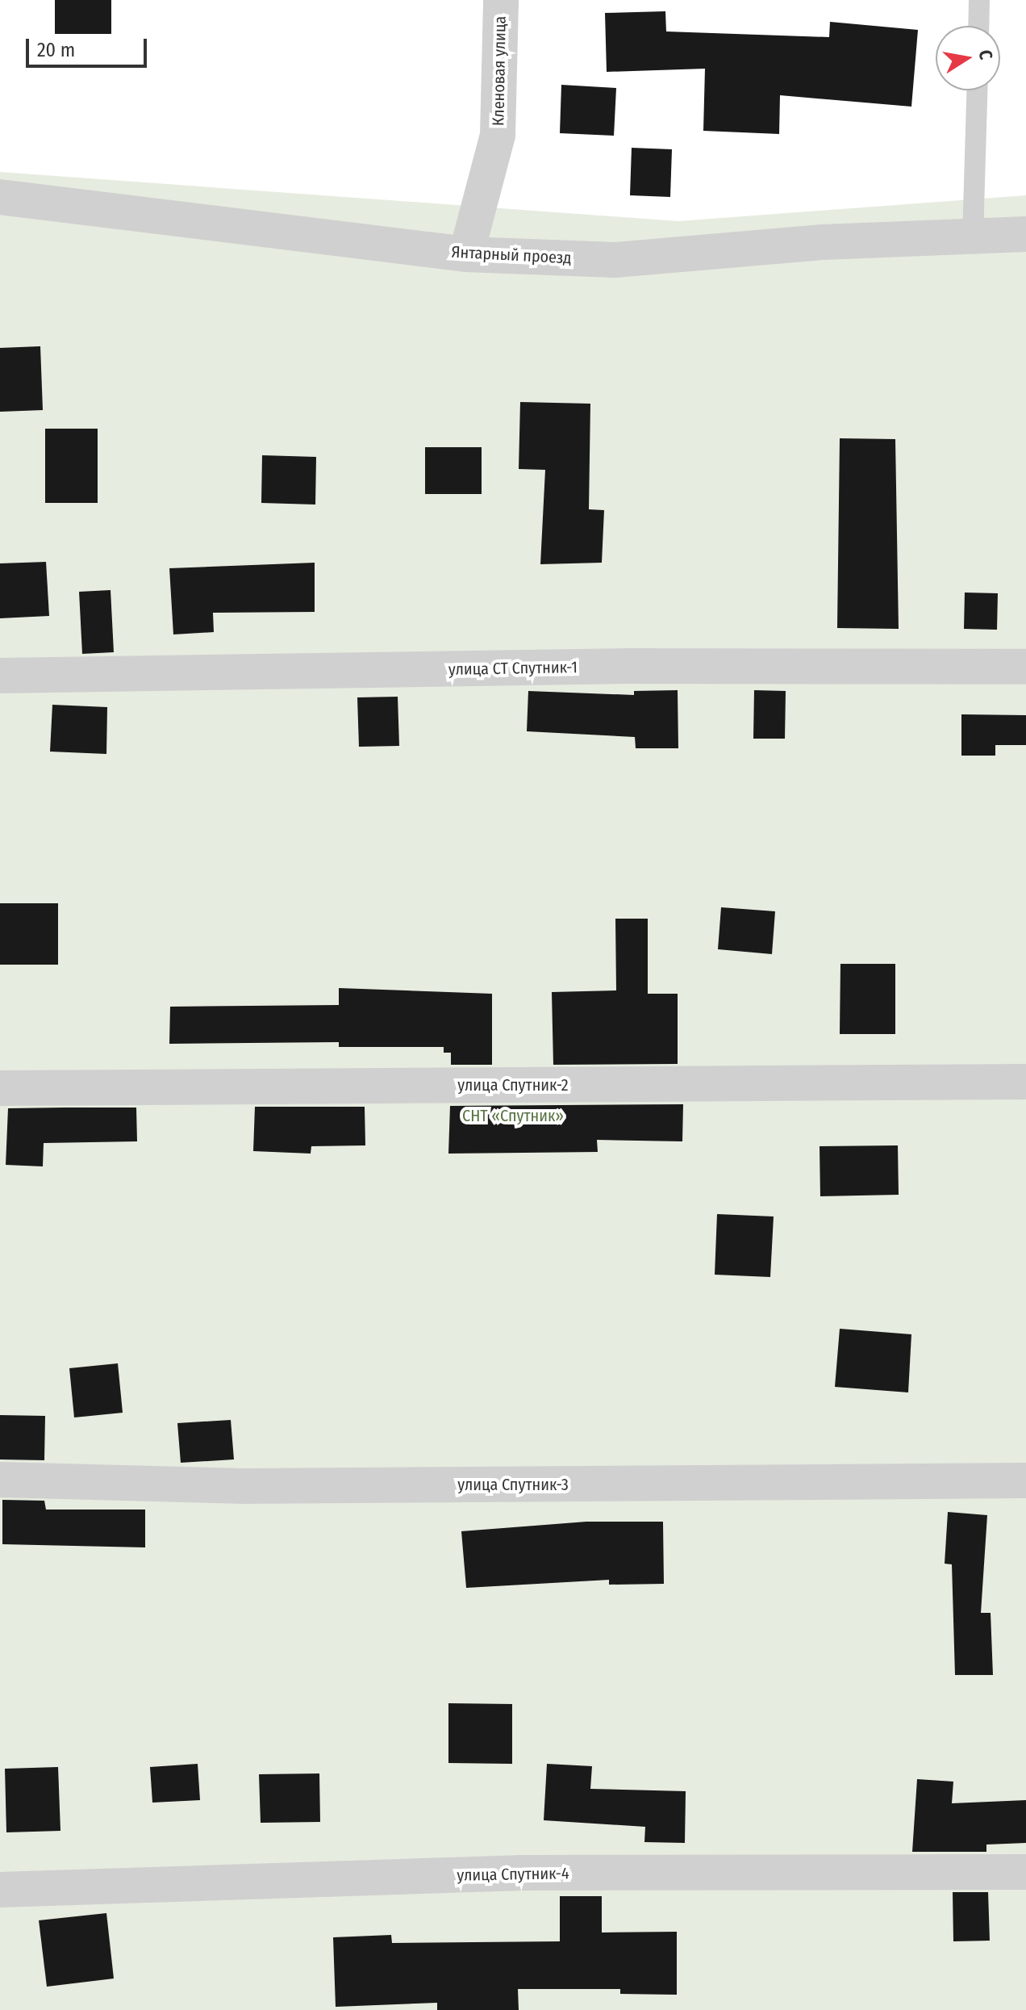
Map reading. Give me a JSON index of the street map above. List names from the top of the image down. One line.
{"streets":{"street":["Кленовая улица","Янтарный проезд","улица СТ Спутник-1","улица Спутник-2","улица Спутник-3","улица Спутник-4"]},"crossings":[["Кленовая улица","Янтарный проезд"]],"parks":["СНТ «Спутник»"],"scale_bar":"20 m","north":"right"}
